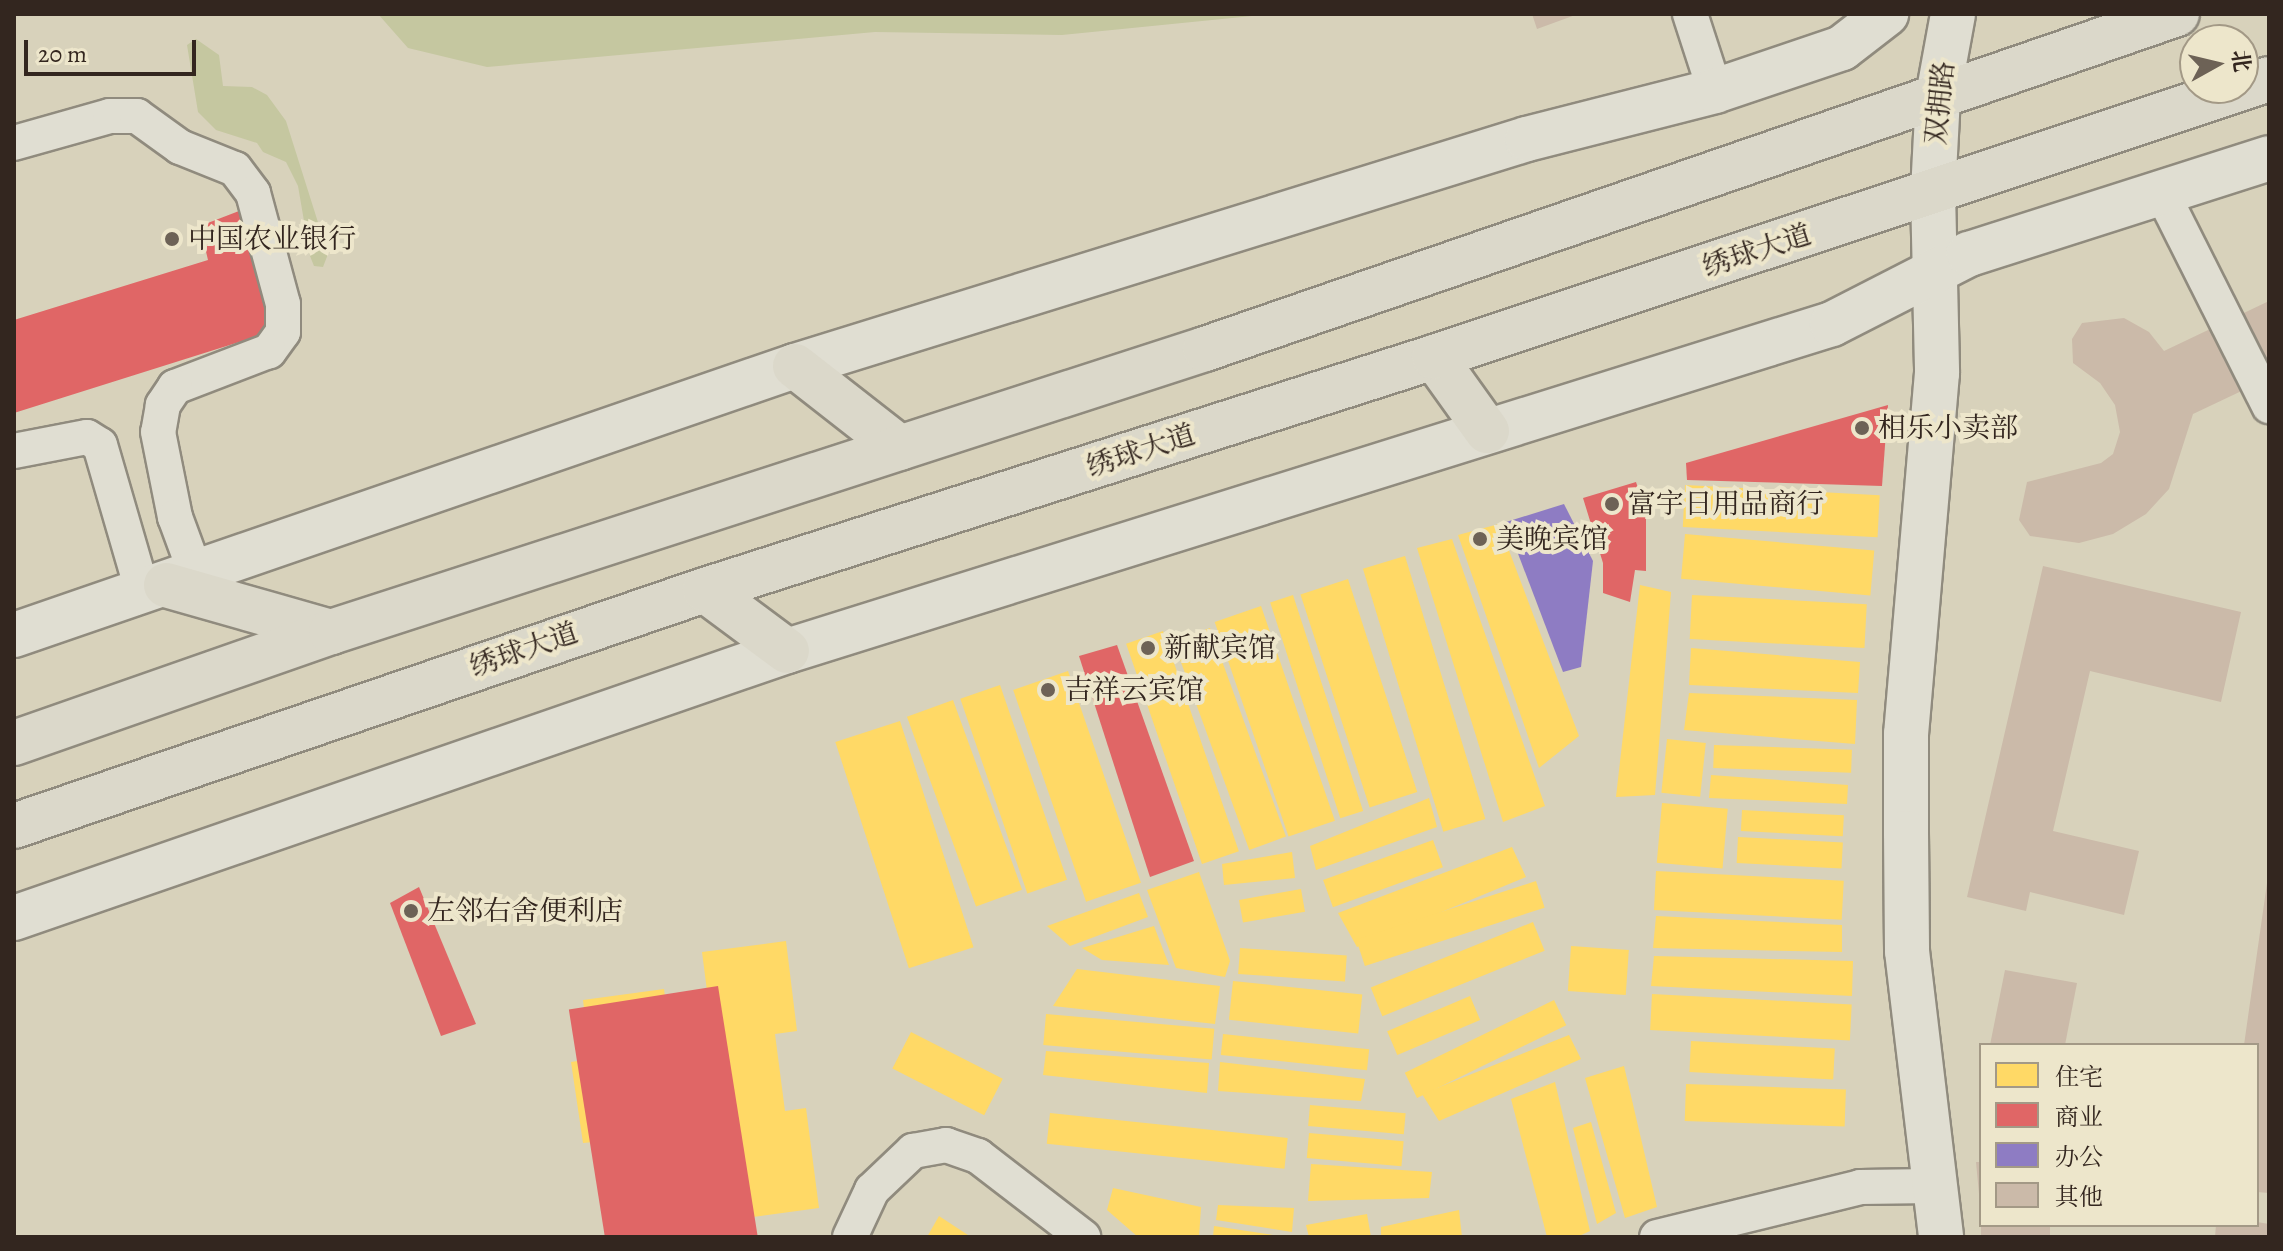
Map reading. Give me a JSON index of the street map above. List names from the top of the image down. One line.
{"streets":{"main road":["绣球大道"],"street":["双拥路"]},"crossings":[["双拥路","绣球大道"]],"places":["中国农业银行","相乐小卖部","富宇日用品商行","美晚宾馆","新献宾馆","吉祥云宾馆","左邻右舍便利店"],"legend":["住宅","商业","办公","其他"],"scale_bar":"20 m","north":"right"}
